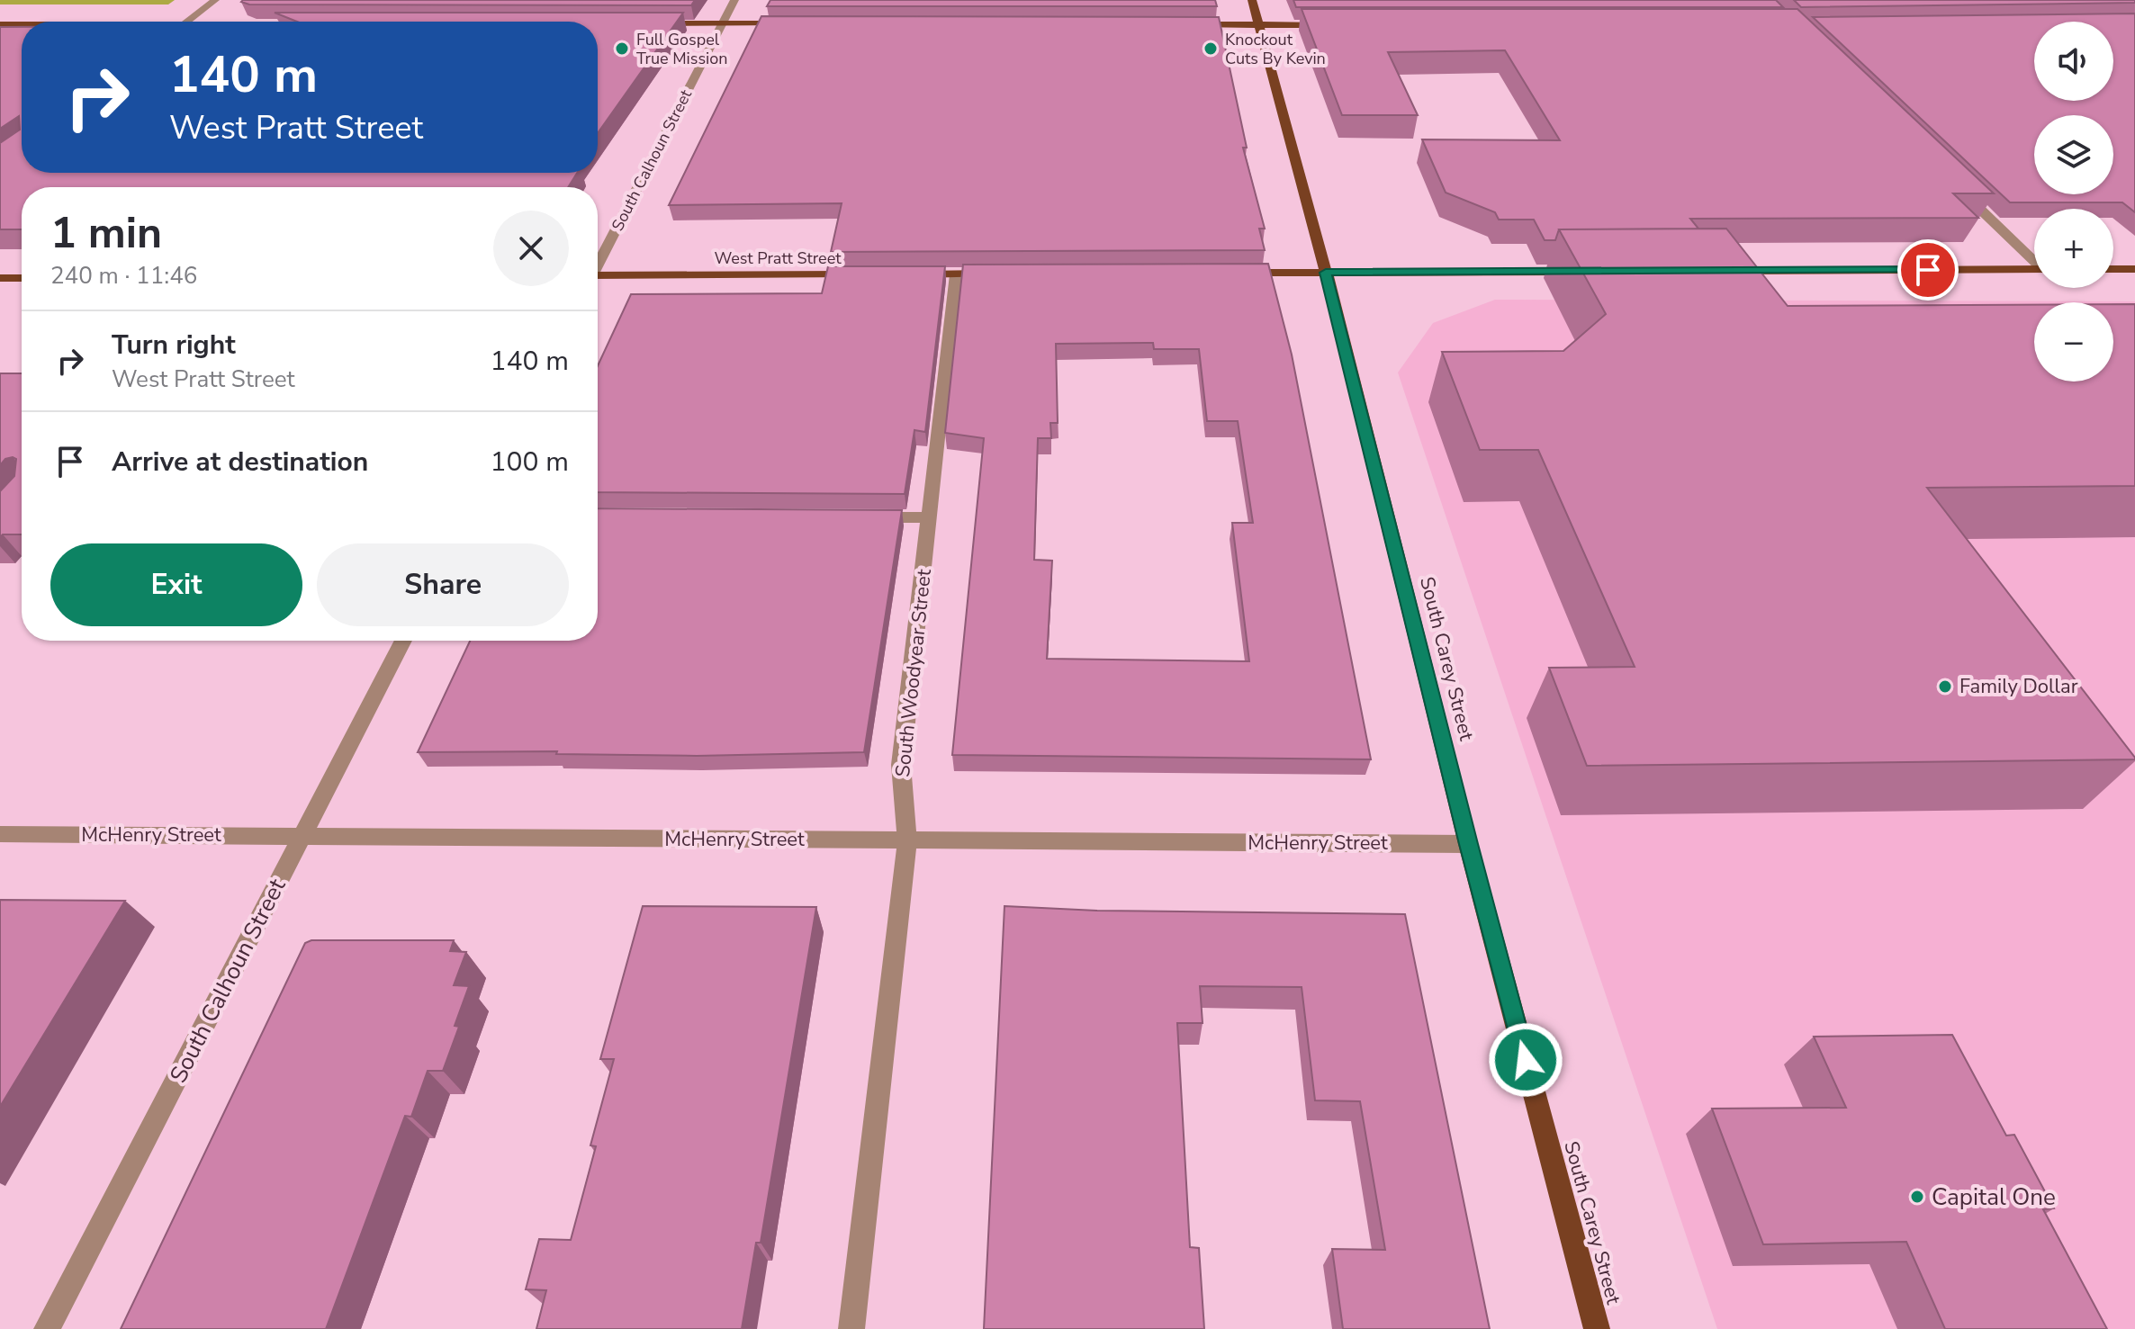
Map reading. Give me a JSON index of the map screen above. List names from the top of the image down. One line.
{"streets":{"main road":["West Pratt Street","South Carey Street"],"street":["South Calhoun Street","South Woodyear Street","McHenry Street"]},"crossings":[["South Calhoun Street","McHenry Street"],["South Carey Street","McHenry Street"],["South Woodyear Street","McHenry Street"]],"places":["Full Gospel True Mission","Knockout Cuts By Kevin","Family Dollar","Capital One"],"page":{"map_buttons":["+","−"],"turn":["140 m","West Pratt Street"],"heading":["1 min","240 m · 11:46"],"list":[{"name":"Turn right","note":"West Pratt Street","value":"140 m"},{"name":"Arrive at destination","value":"100 m"}],"buttons":["Exit","Share"]}}
